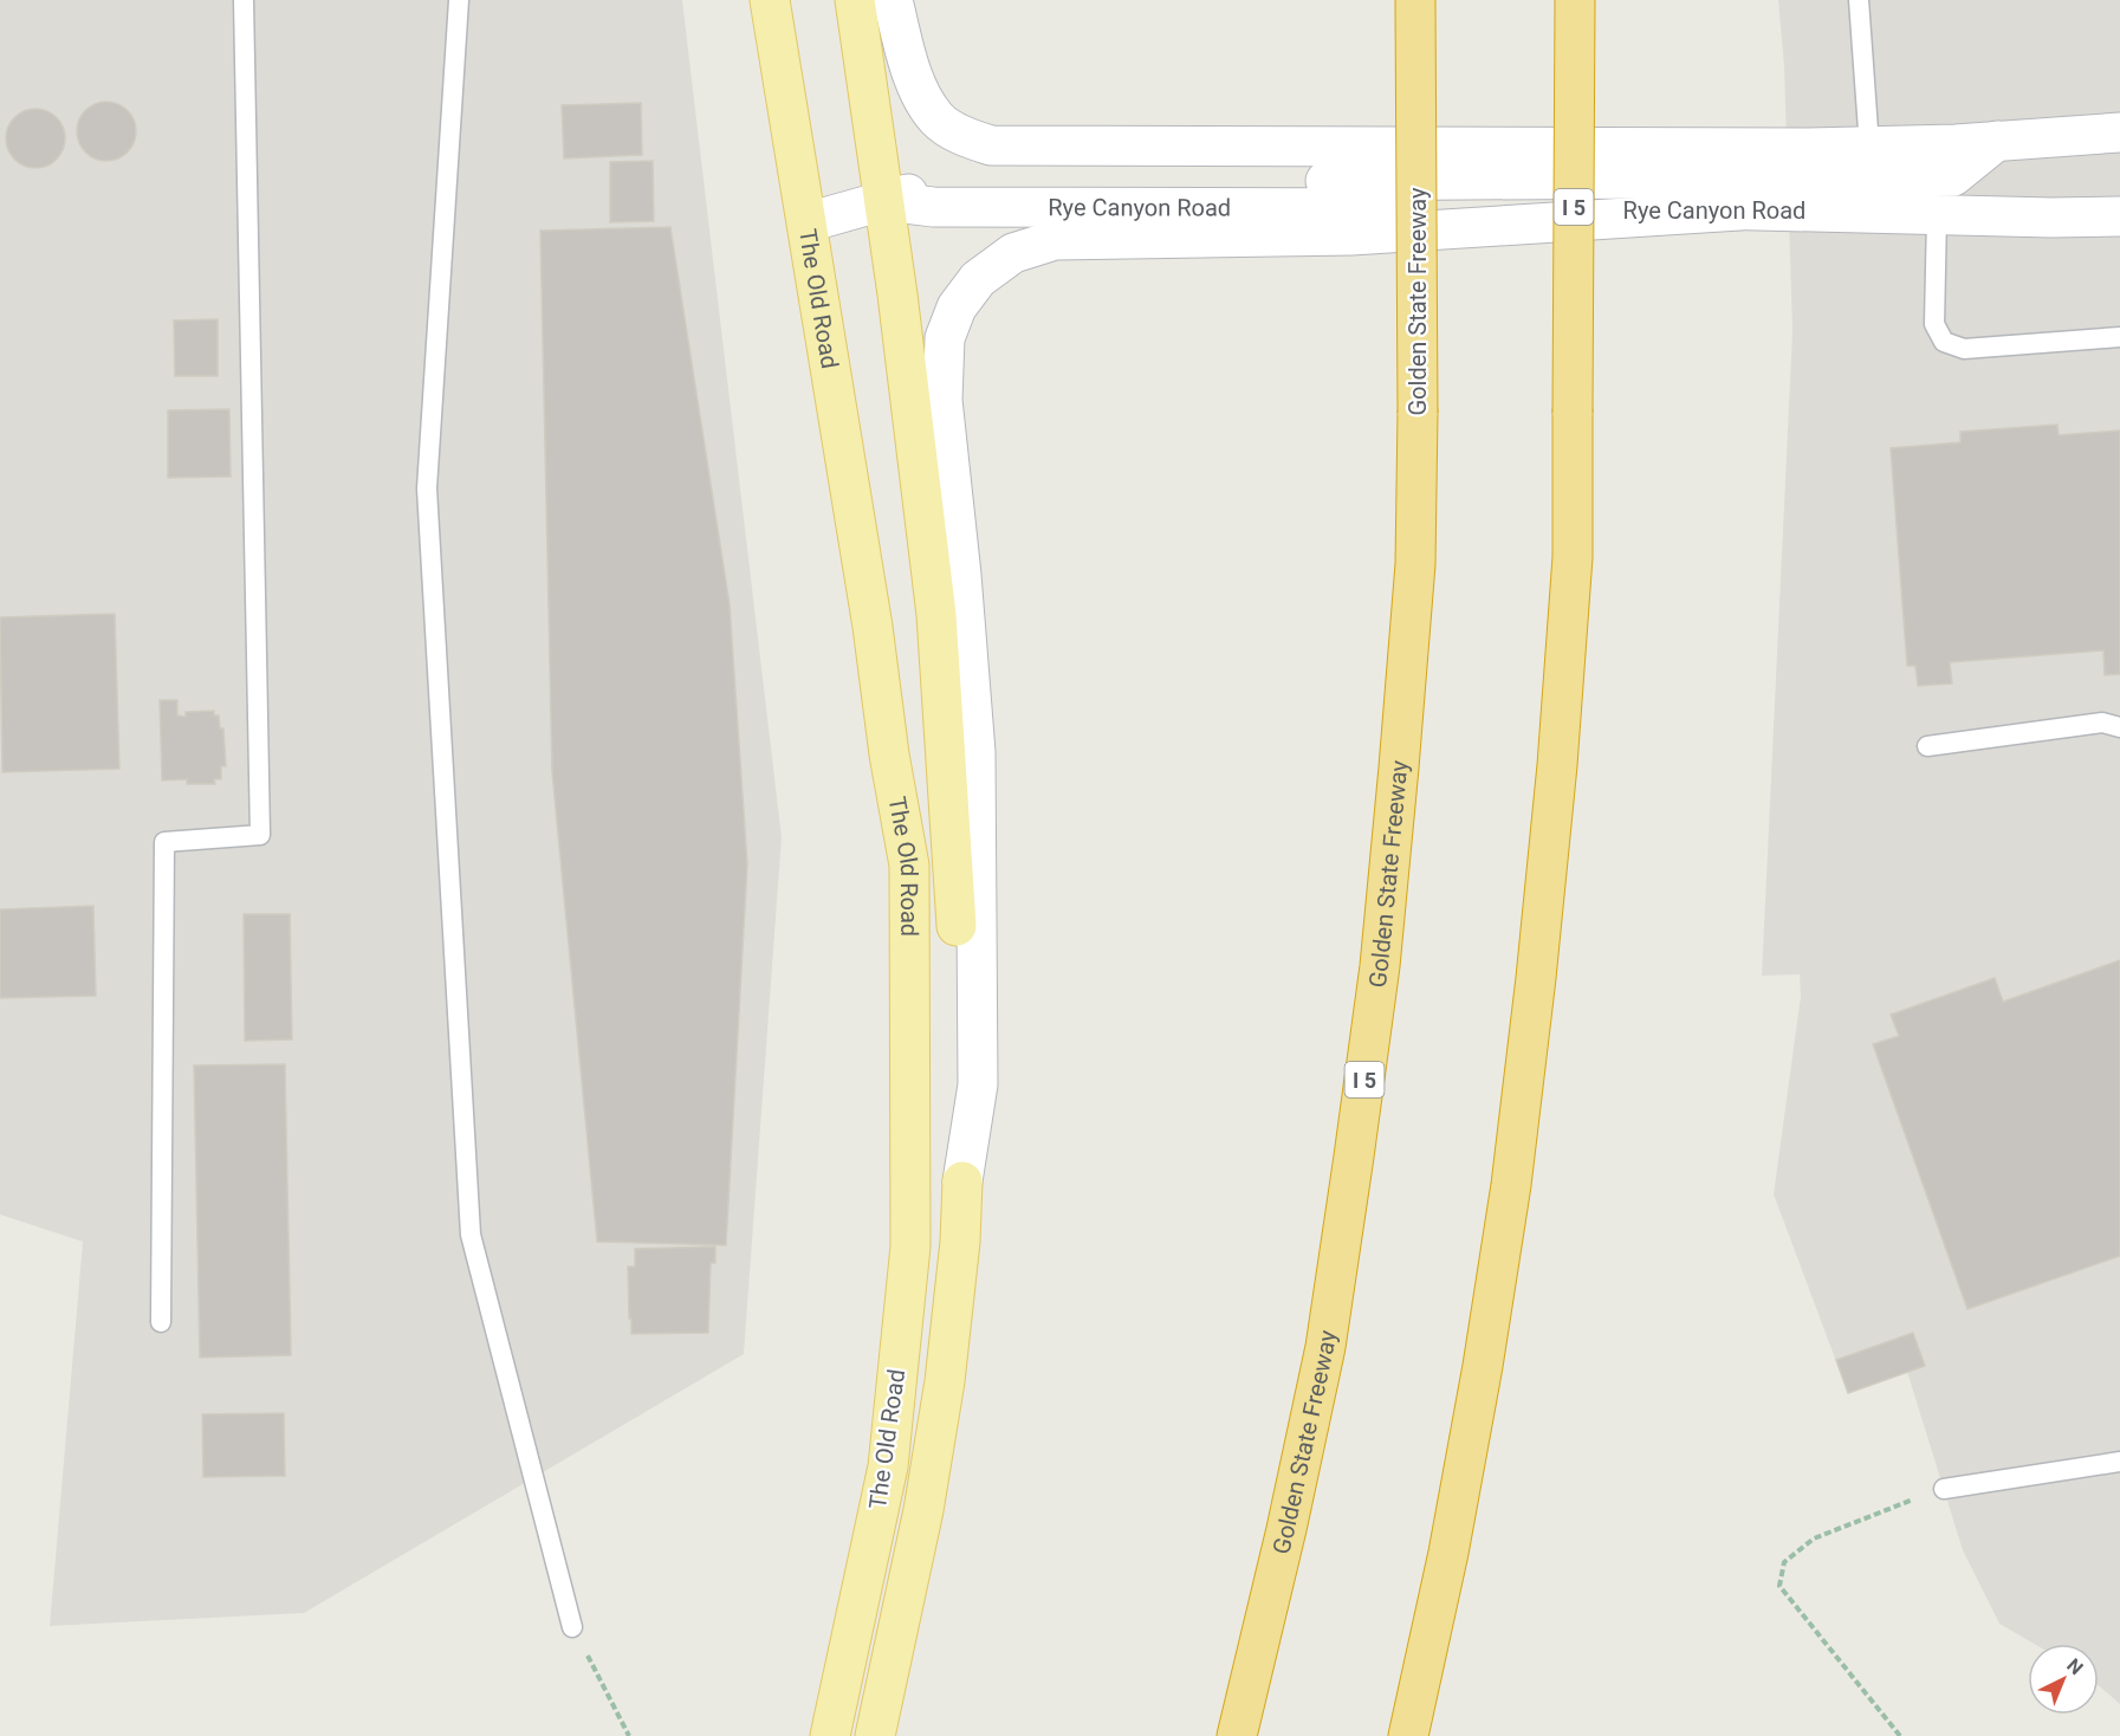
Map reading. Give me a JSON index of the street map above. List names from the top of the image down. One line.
{"streets":{"highway":["I 5","Golden State Freeway"],"main road":["Rye Canyon Road","The Old Road"]},"crossings":[["Rye Canyon Road","The Old Road"]],"north":"top right"}
